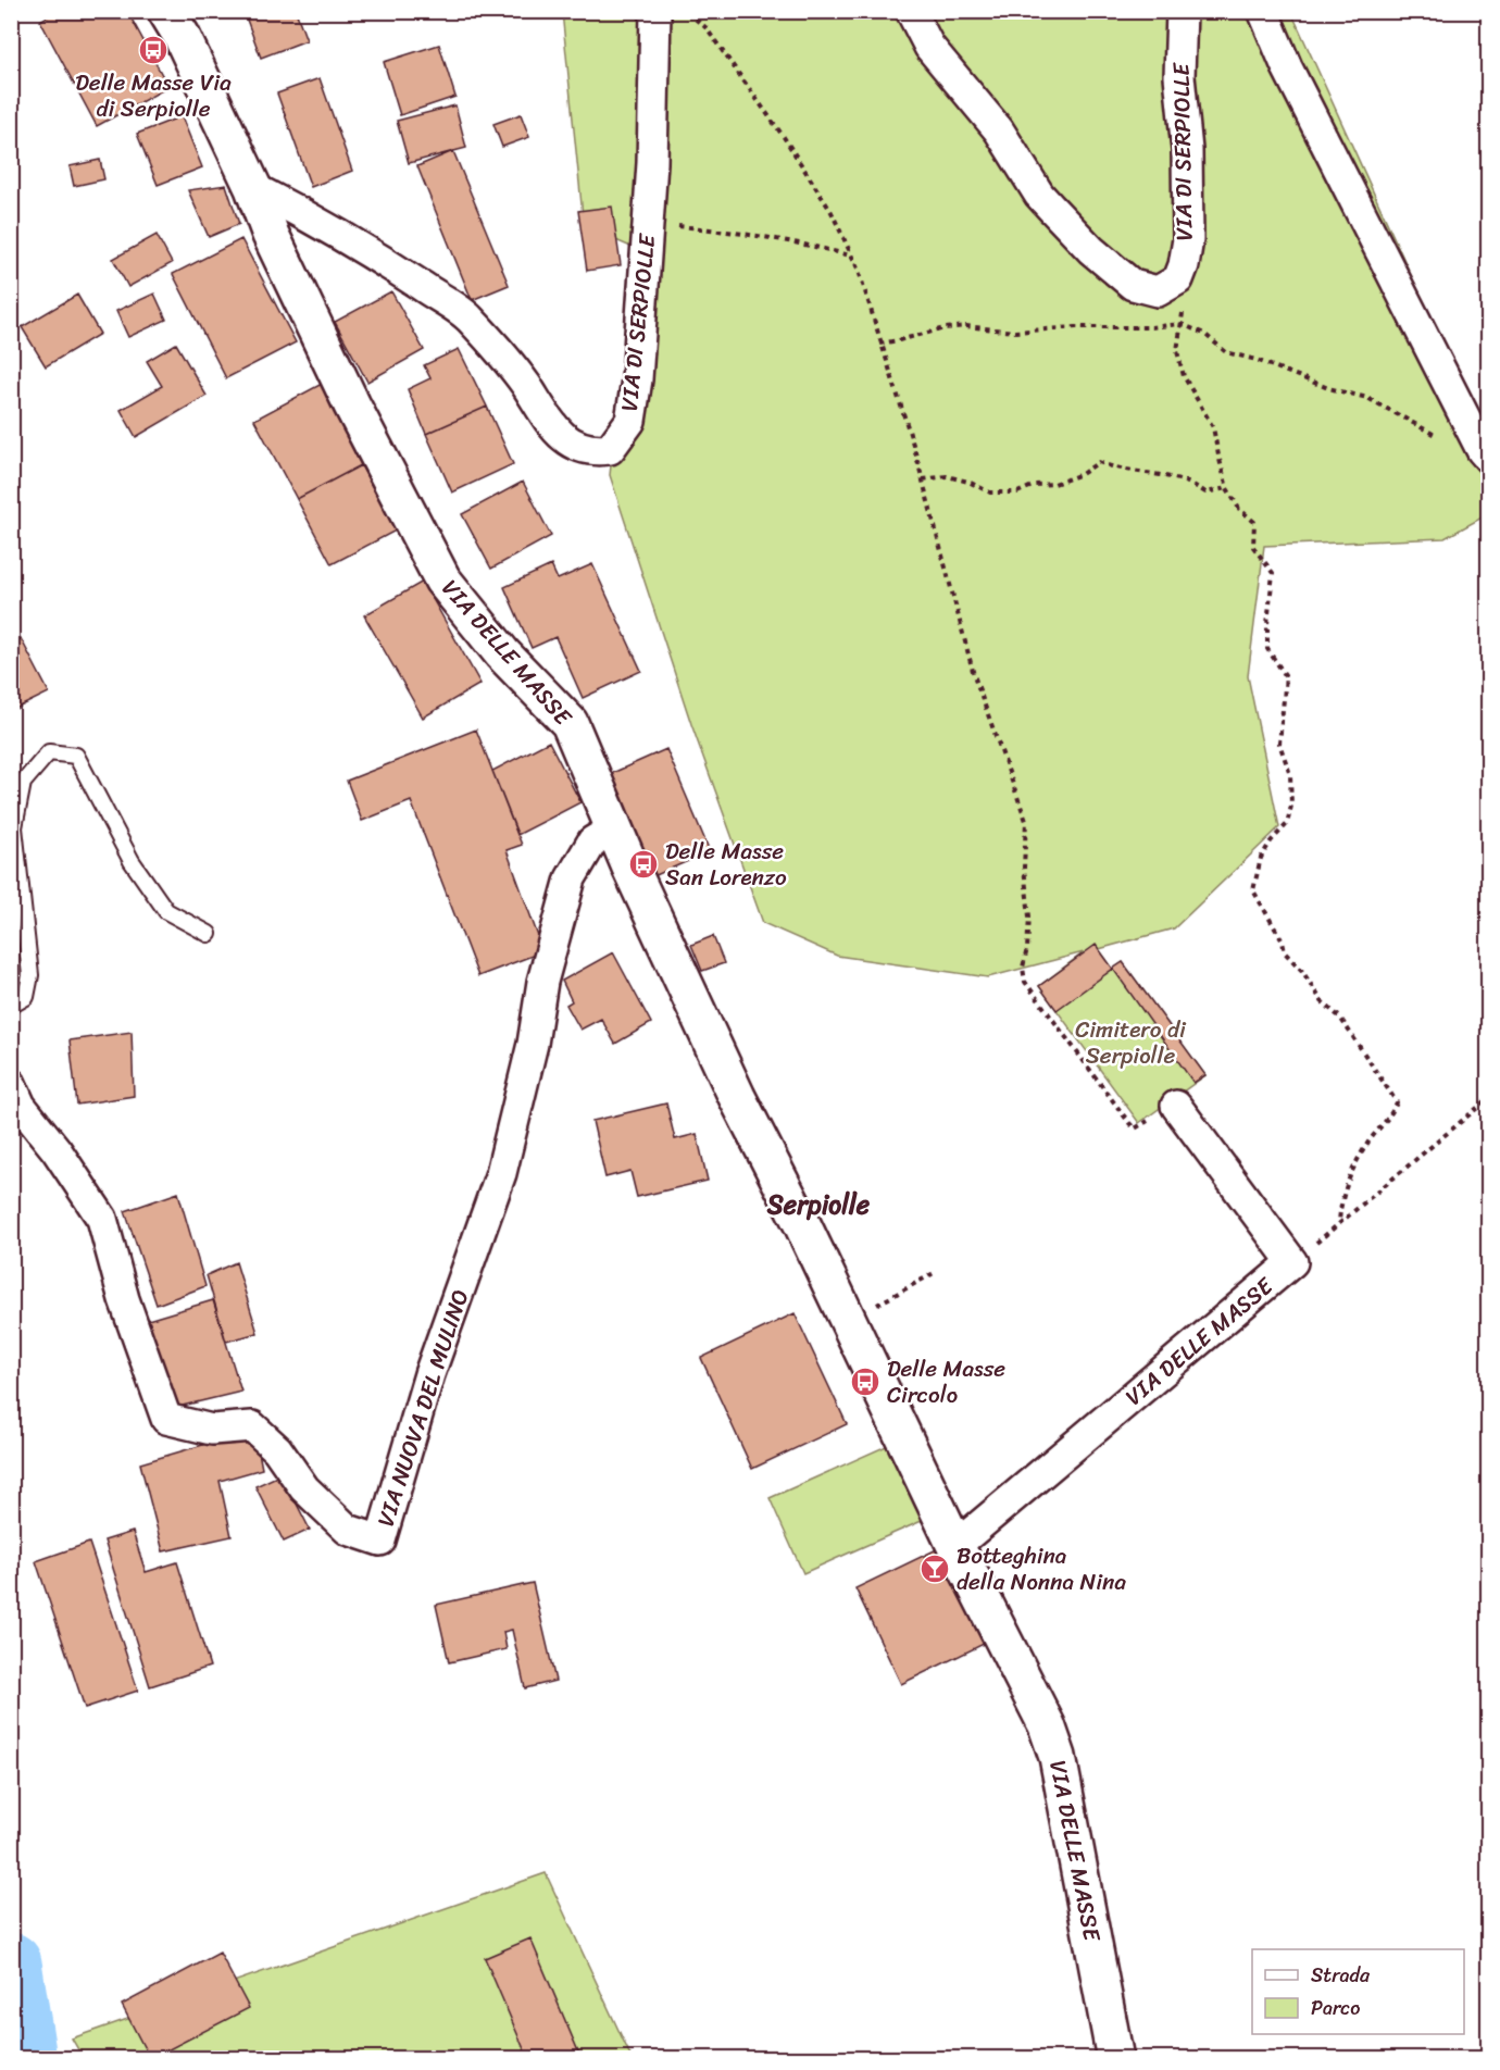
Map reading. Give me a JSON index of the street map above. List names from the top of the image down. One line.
{"streets":{"street":["VIA DI SERPIOLLE","VIA DELLE MASSE","VIA NUOVA DEL MULINO"]},"crossings":[["VIA DI SERPIOLLE","VIA DELLE MASSE"],["VIA DELLE MASSE","VIA NUOVA DEL MULINO"]],"districts":["Serpiolle"],"parks":["Cimitero di Serpiolle"],"places":{"bus stop":["Delle Masse Via di Serpiolle","Delle Masse San Lorenzo","Delle Masse Circolo"],"bar":["Botteghina della Nonna Nina"]},"legend":["Strada","Parco"]}
